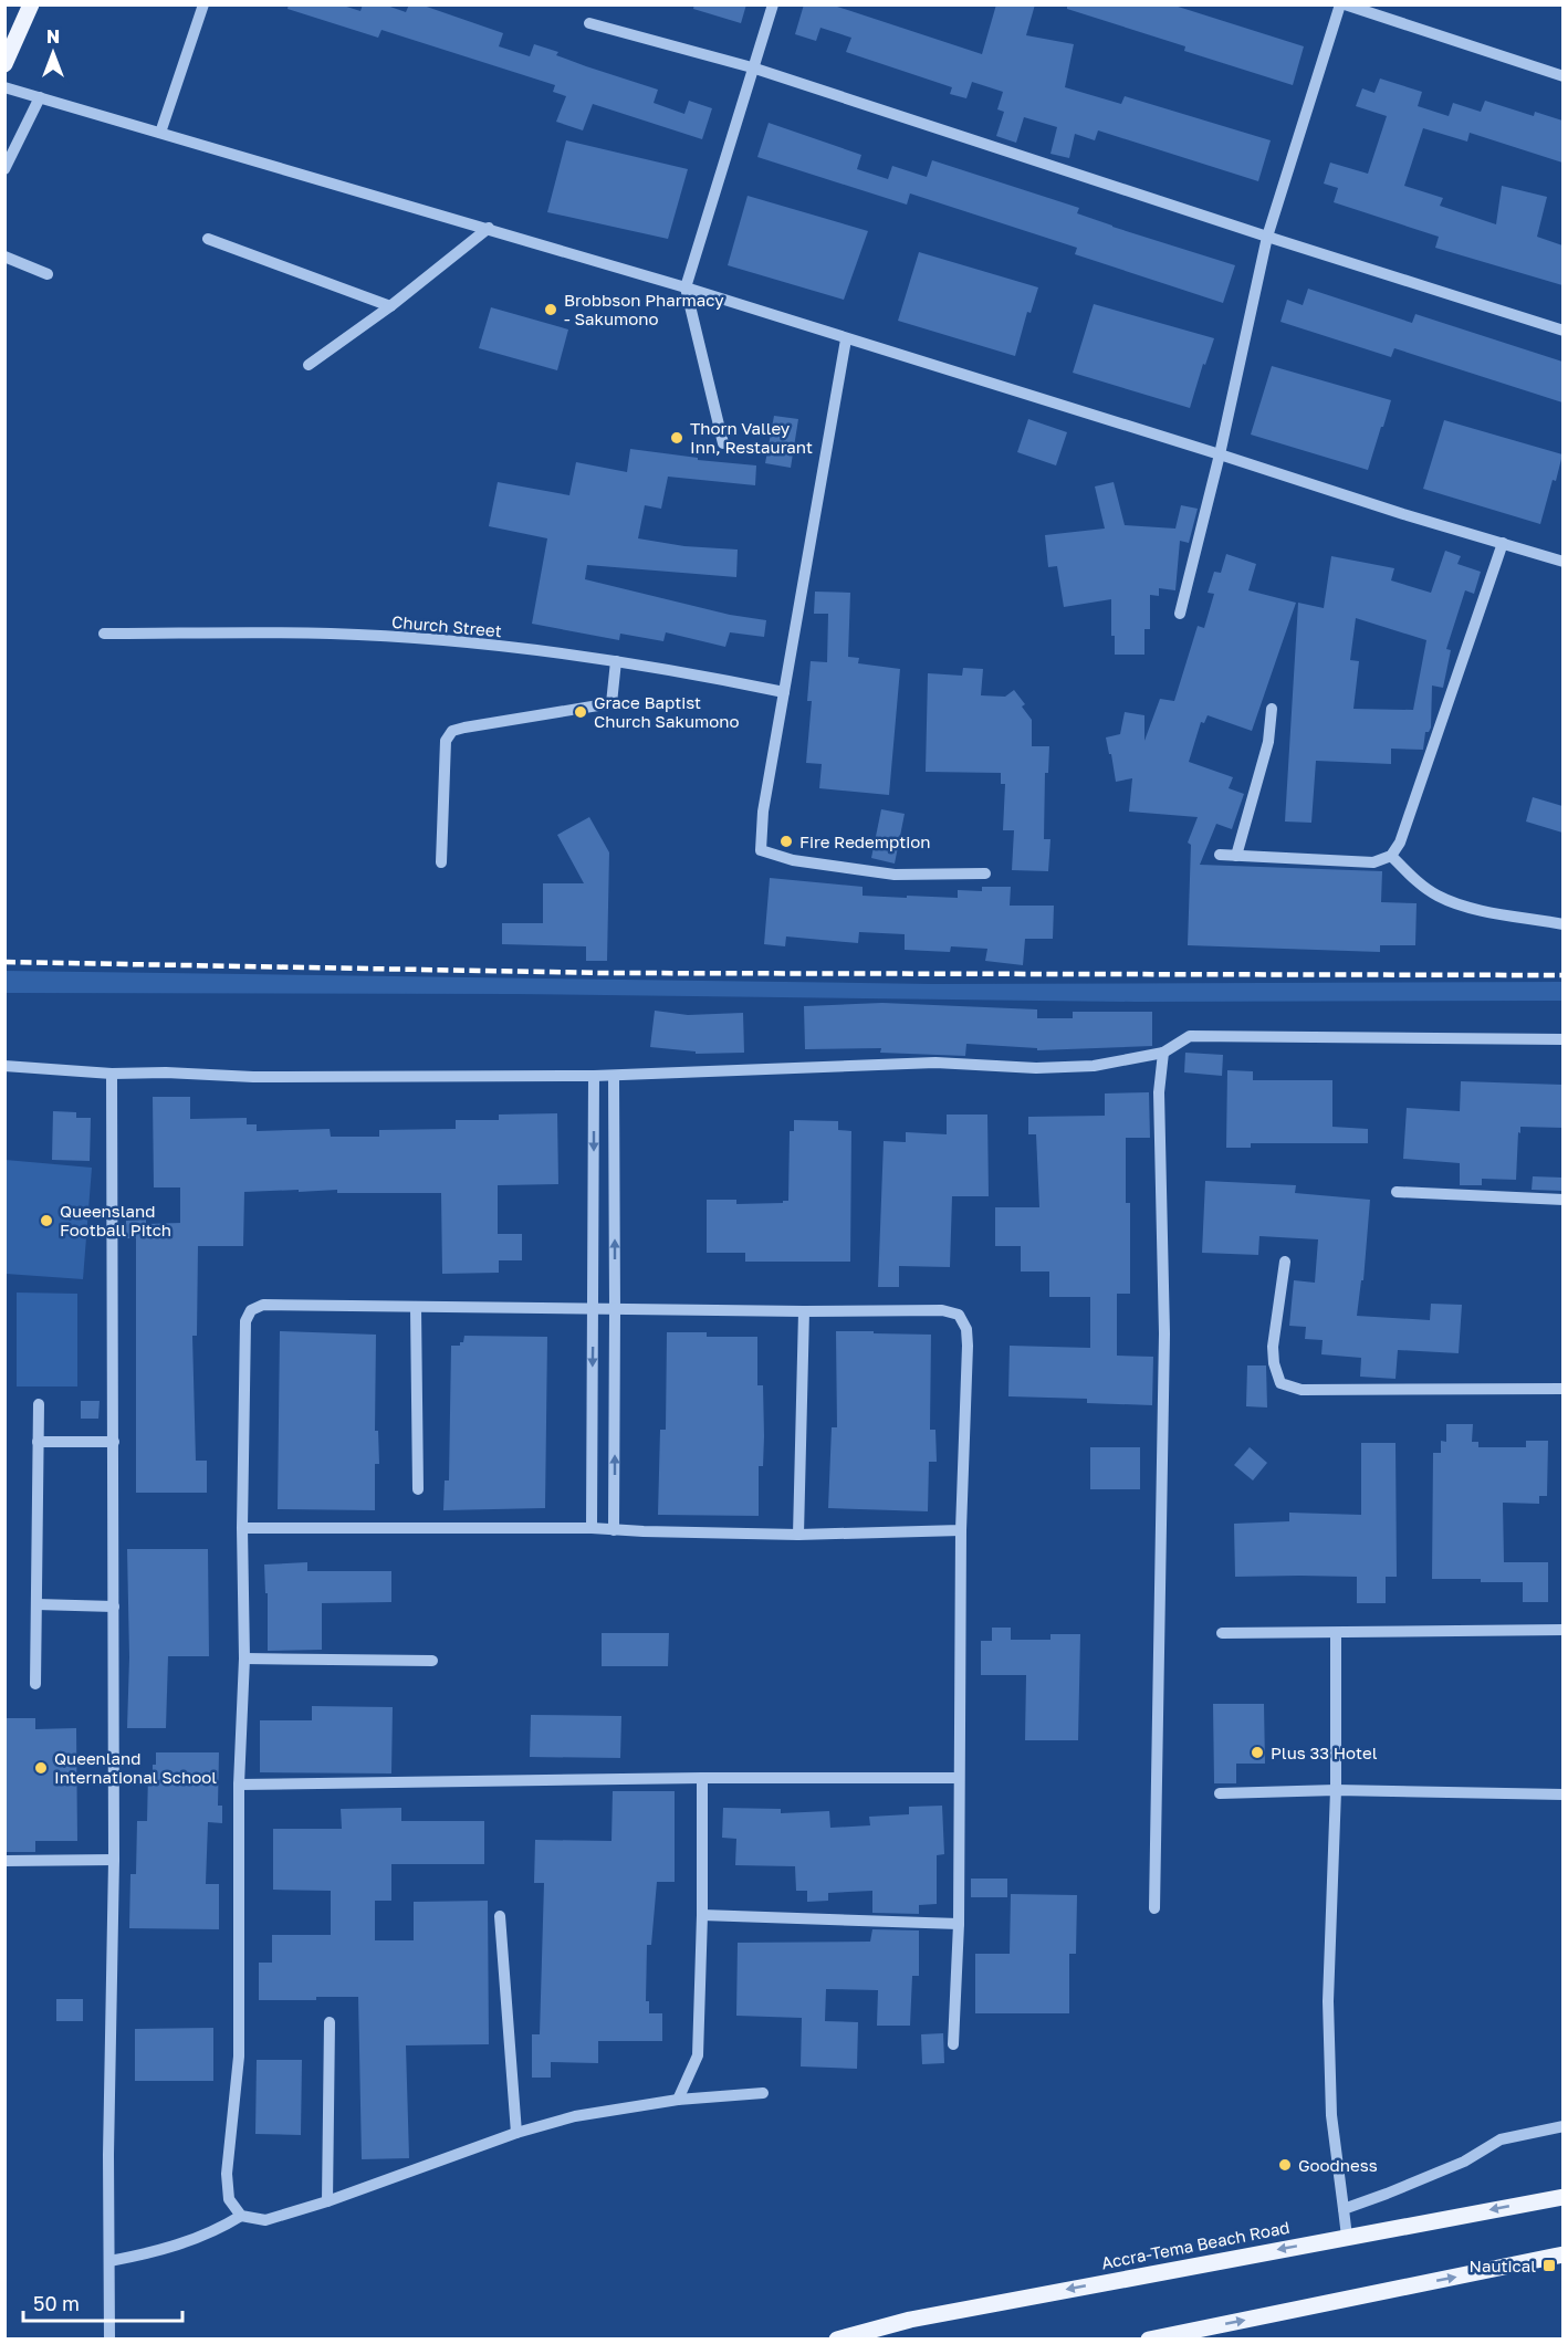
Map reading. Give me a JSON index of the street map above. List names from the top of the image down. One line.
{"streets":{"main road":["Accra-Tema Beach Road"],"street":["Church Street"]},"places":{"other":["Brobbson Pharmacy - Sakumono","Thorn Valley Inn, Restaurant","Grace Baptist Church Sakumono","Fire Redemption","Queensland Football Pitch","Plus 33 Hotel","Queenland International School","Goodness"],"transit":["Nautical"]},"scale_bar":"50 m","north":"top"}
